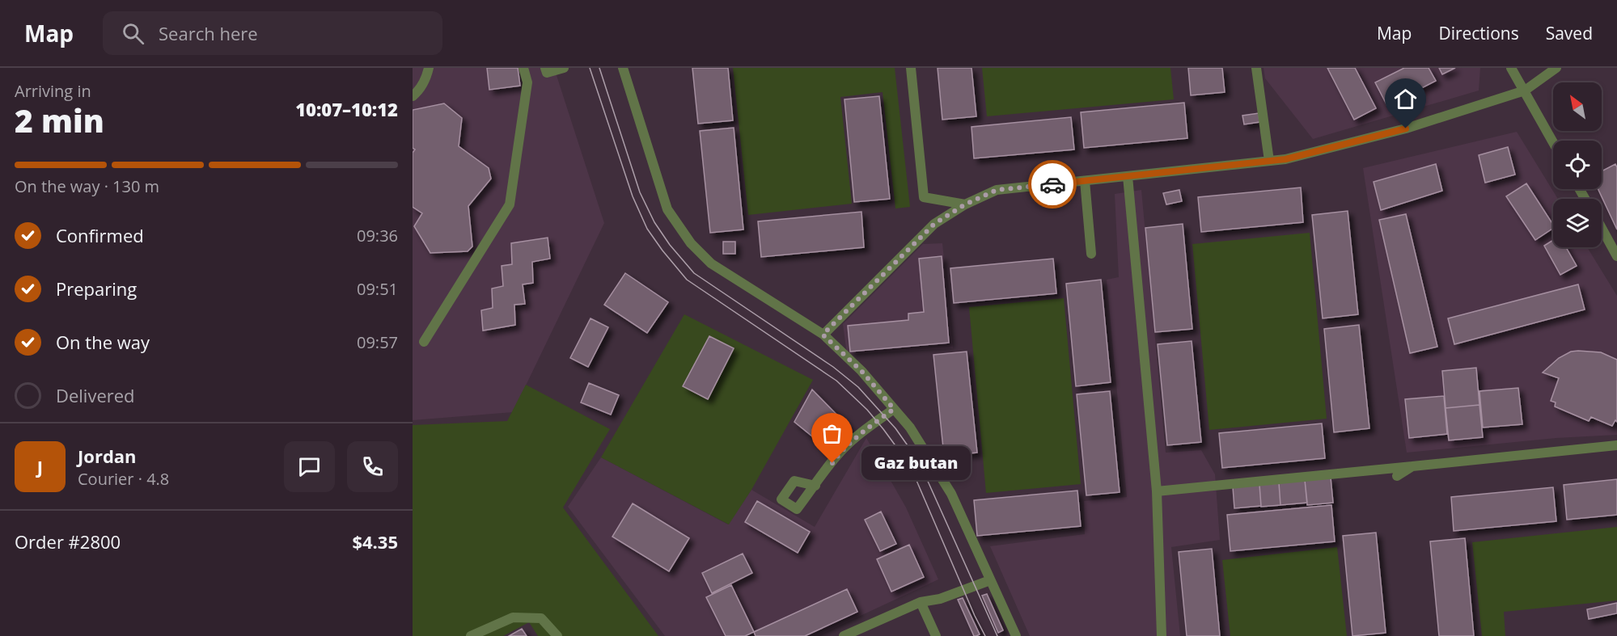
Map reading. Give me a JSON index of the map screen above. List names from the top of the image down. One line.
{"places":["Gaz butan"],"north":"top left","page":{"header":"Map","search":"Search here","nav":["Map","Directions","Saved"],"heading":["2 min","Arriving in","10:07–10:12"],"panel":["Jordan","Courier · 4.8","Order #2800","$4.35"],"bar":"On the way · 130 m","list":[["Confirmed","09:36"],["Preparing","09:51"],["On the way","09:57"],"Delivered"],"round":"J","bubble":"Gaz butan"}}
